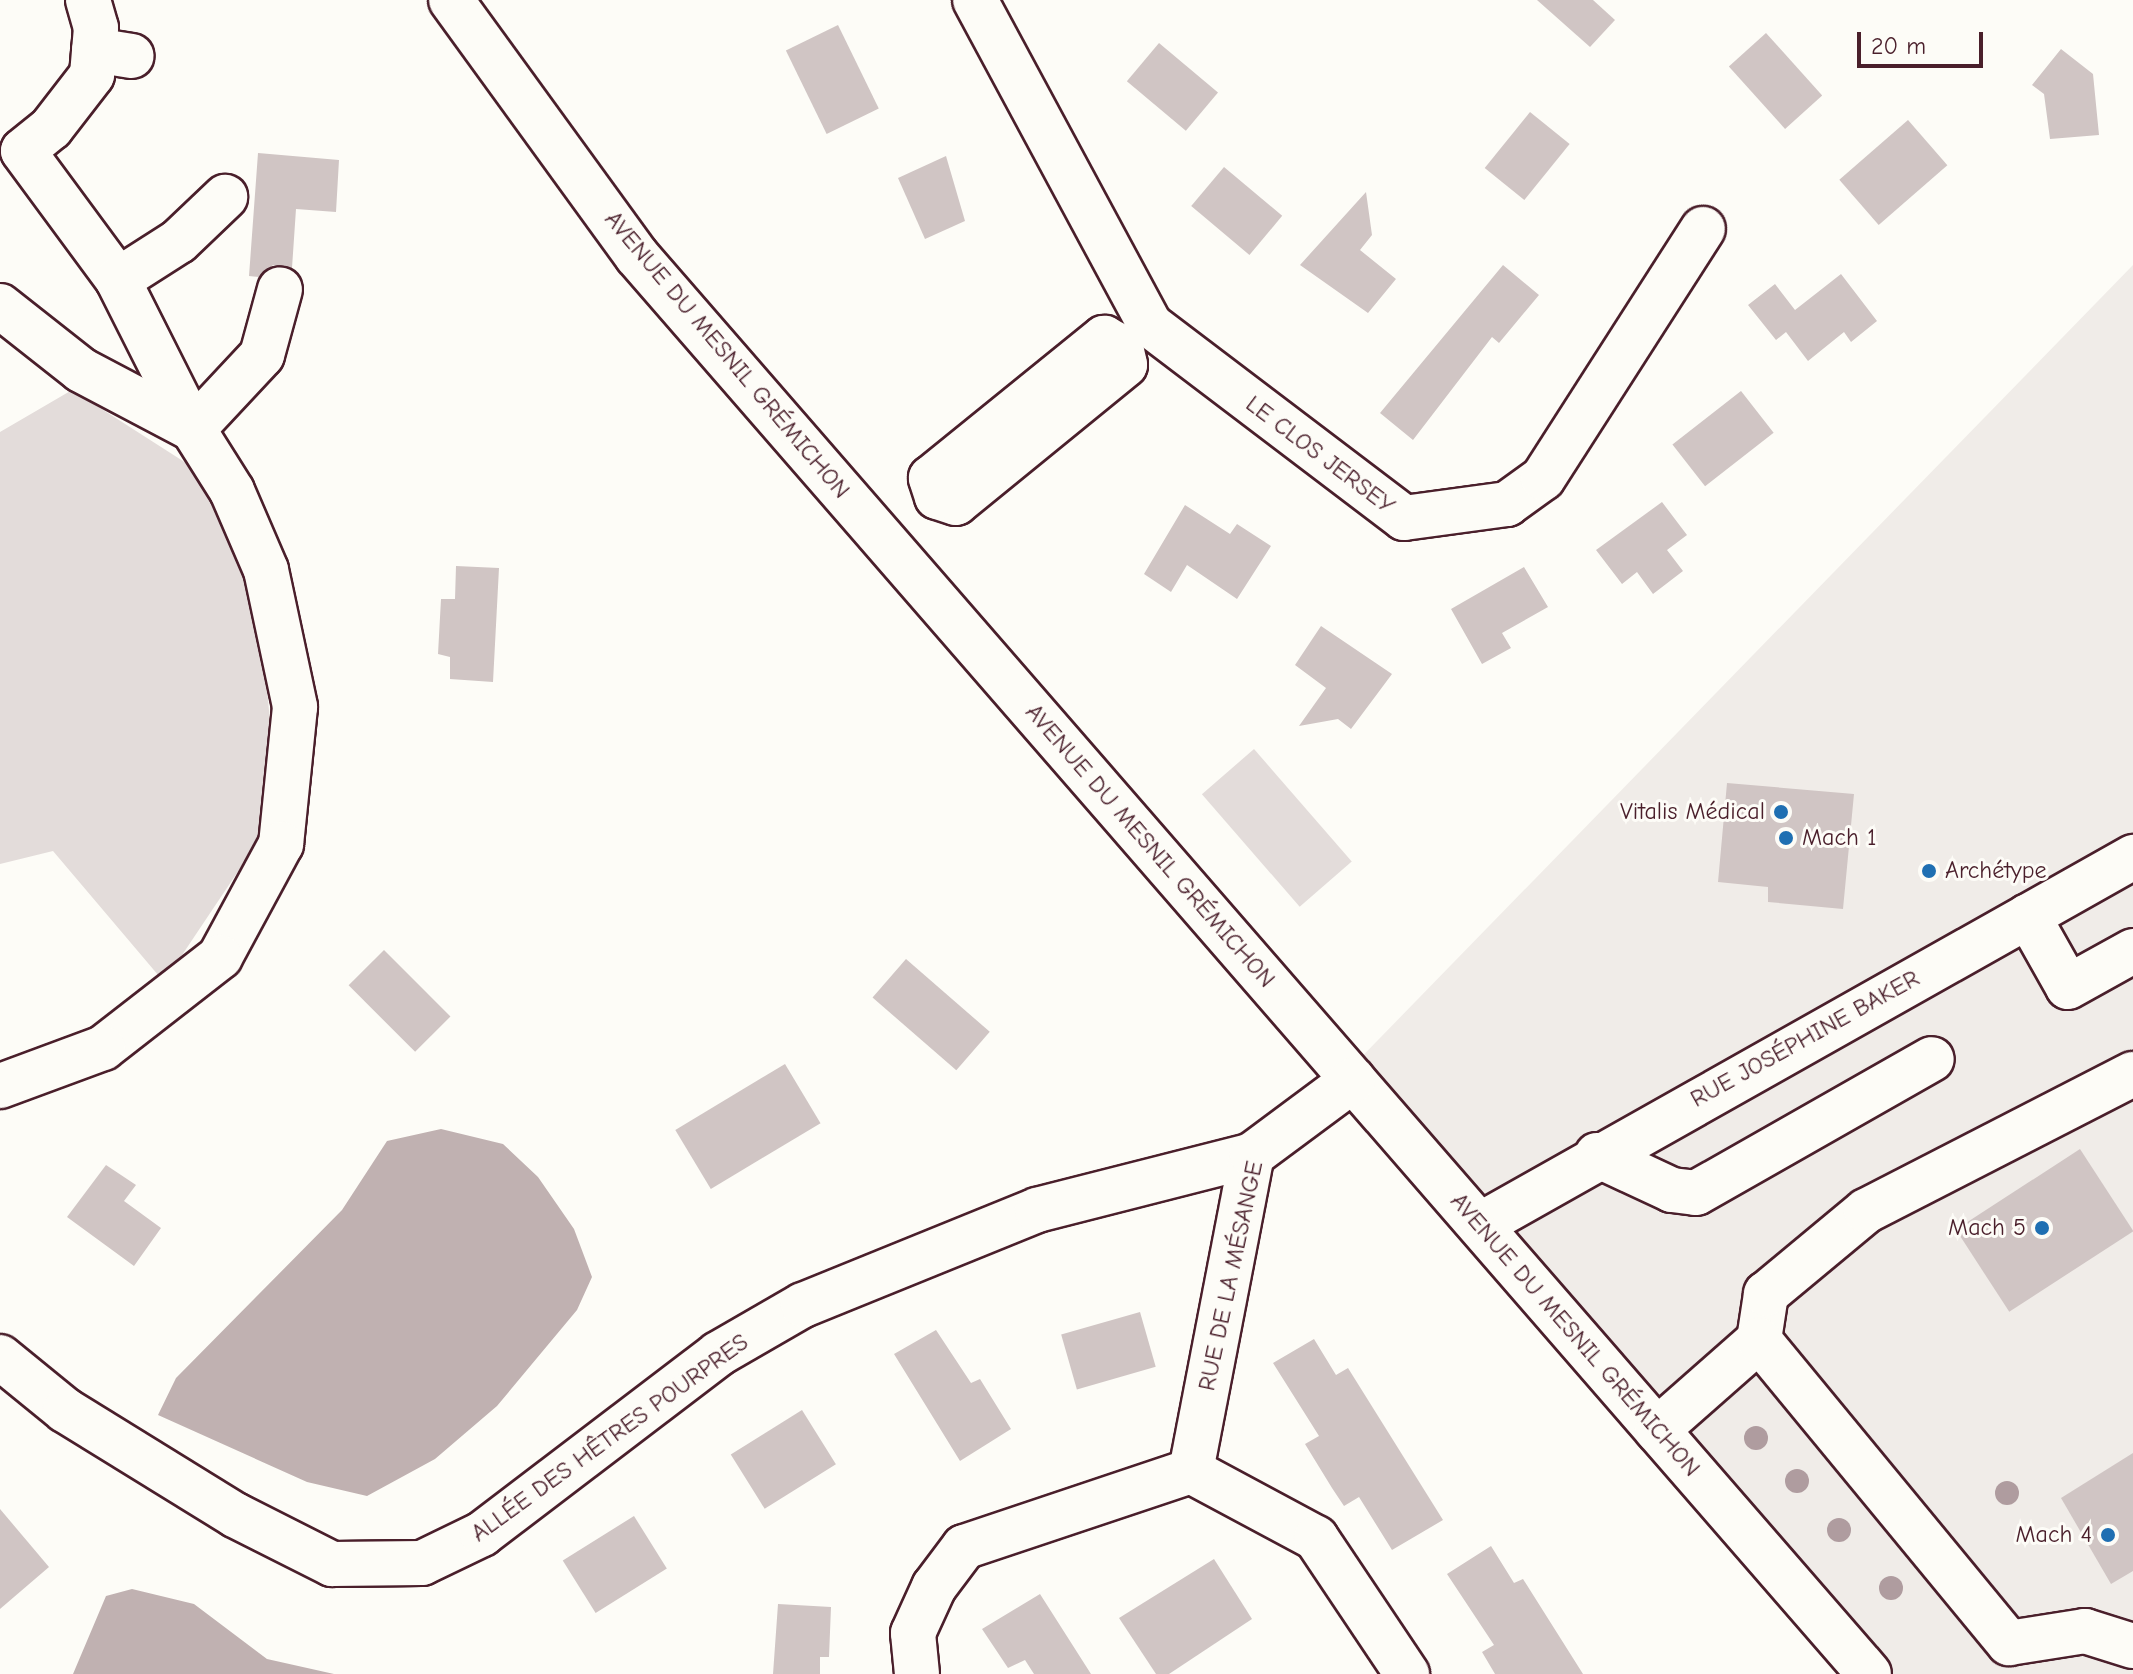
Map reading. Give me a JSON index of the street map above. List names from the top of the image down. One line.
{"streets":{"street":["AVENUE DU MESNIL GRÉMICHON","LE CLOS JERSEY","RUE JOSÉPHINE BAKER","RUE DE LA MÉSANGE","ALLÉE DES HÊTRES POURPRES"]},"crossings":[["AVENUE DU MESNIL GRÉMICHON","RUE JOSÉPHINE BAKER"],["AVENUE DU MESNIL GRÉMICHON","RUE DE LA MÉSANGE"],["RUE DE LA MÉSANGE","ALLÉE DES HÊTRES POURPRES"]],"places":["Vitalis Médical","Mach 1","Archétype","Mach 5","Mach 4"],"scale_bar":"20 m"}
